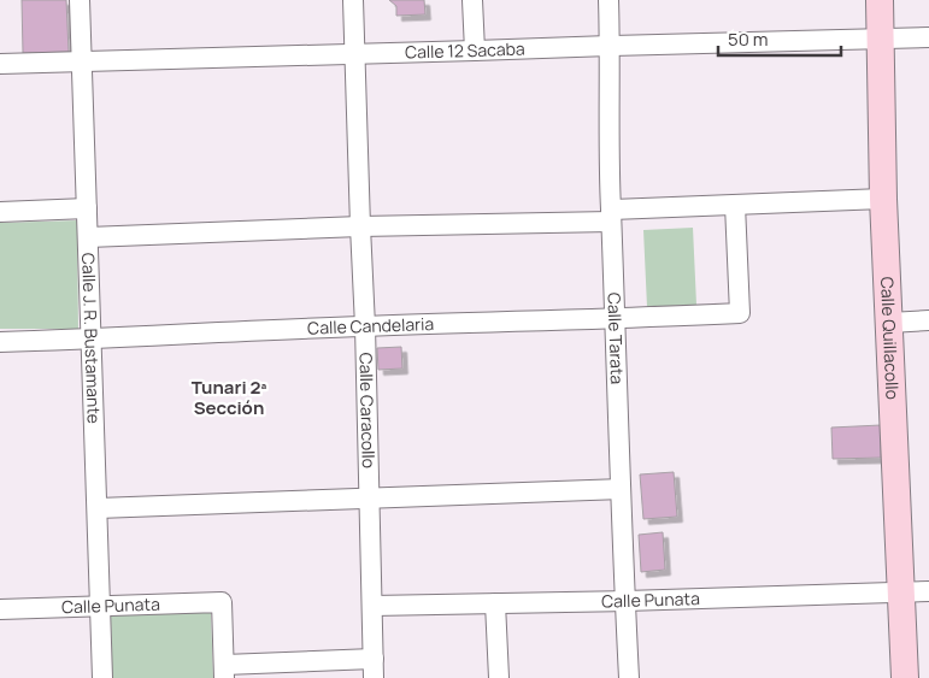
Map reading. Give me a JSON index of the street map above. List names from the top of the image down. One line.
{"streets":{"street":["Calle 12 Sacaba","Calle Candelaria","Calle J. R. Bustamante","Calle Tarata","Calle Quillacollo","Calle Caracollo","Calle Punata"]},"crossings":[["Calle 12 Sacaba","Calle J. R. Bustamante"],["Calle 12 Sacaba","Calle Tarata"],["Calle 12 Sacaba","Calle Quillacollo"],["Calle 12 Sacaba","Calle Caracollo"],["Calle Candelaria","Calle J. R. Bustamante"],["Calle Candelaria","Calle Tarata"],["Calle Candelaria","Calle Caracollo"],["Calle J. R. Bustamante","Calle Punata"],["Calle Tarata","Calle Punata"],["Calle Quillacollo","Calle Punata"],["Calle Caracollo","Calle Punata"]],"districts":["Tunari 2ª Sección"],"scale_bar":"50 m"}
